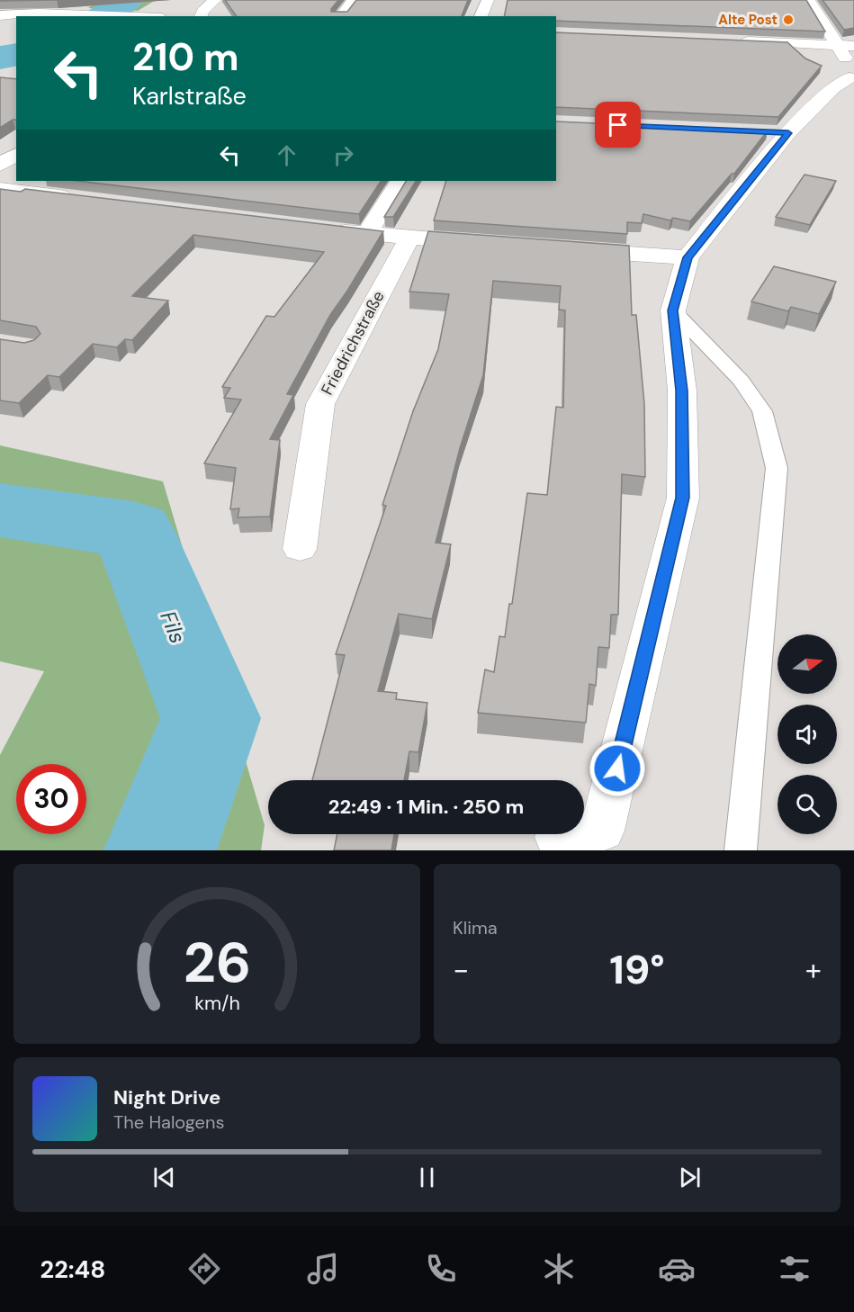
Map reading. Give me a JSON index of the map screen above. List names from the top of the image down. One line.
{"streets":{"street":["Friedrichstraße"]},"water":["Fils"],"places":["Alte Post"],"north":"right","page":{"turn":["210 m","Karlstraße"],"limit":"30","trip":"22:49 · 1 Min. · 250 m","tile":"Klima","heat":["−","19°","+"],"song":["Night Drive","The Halogens"],"tabs":"22:48","gauge":["26","km/h"]}}
